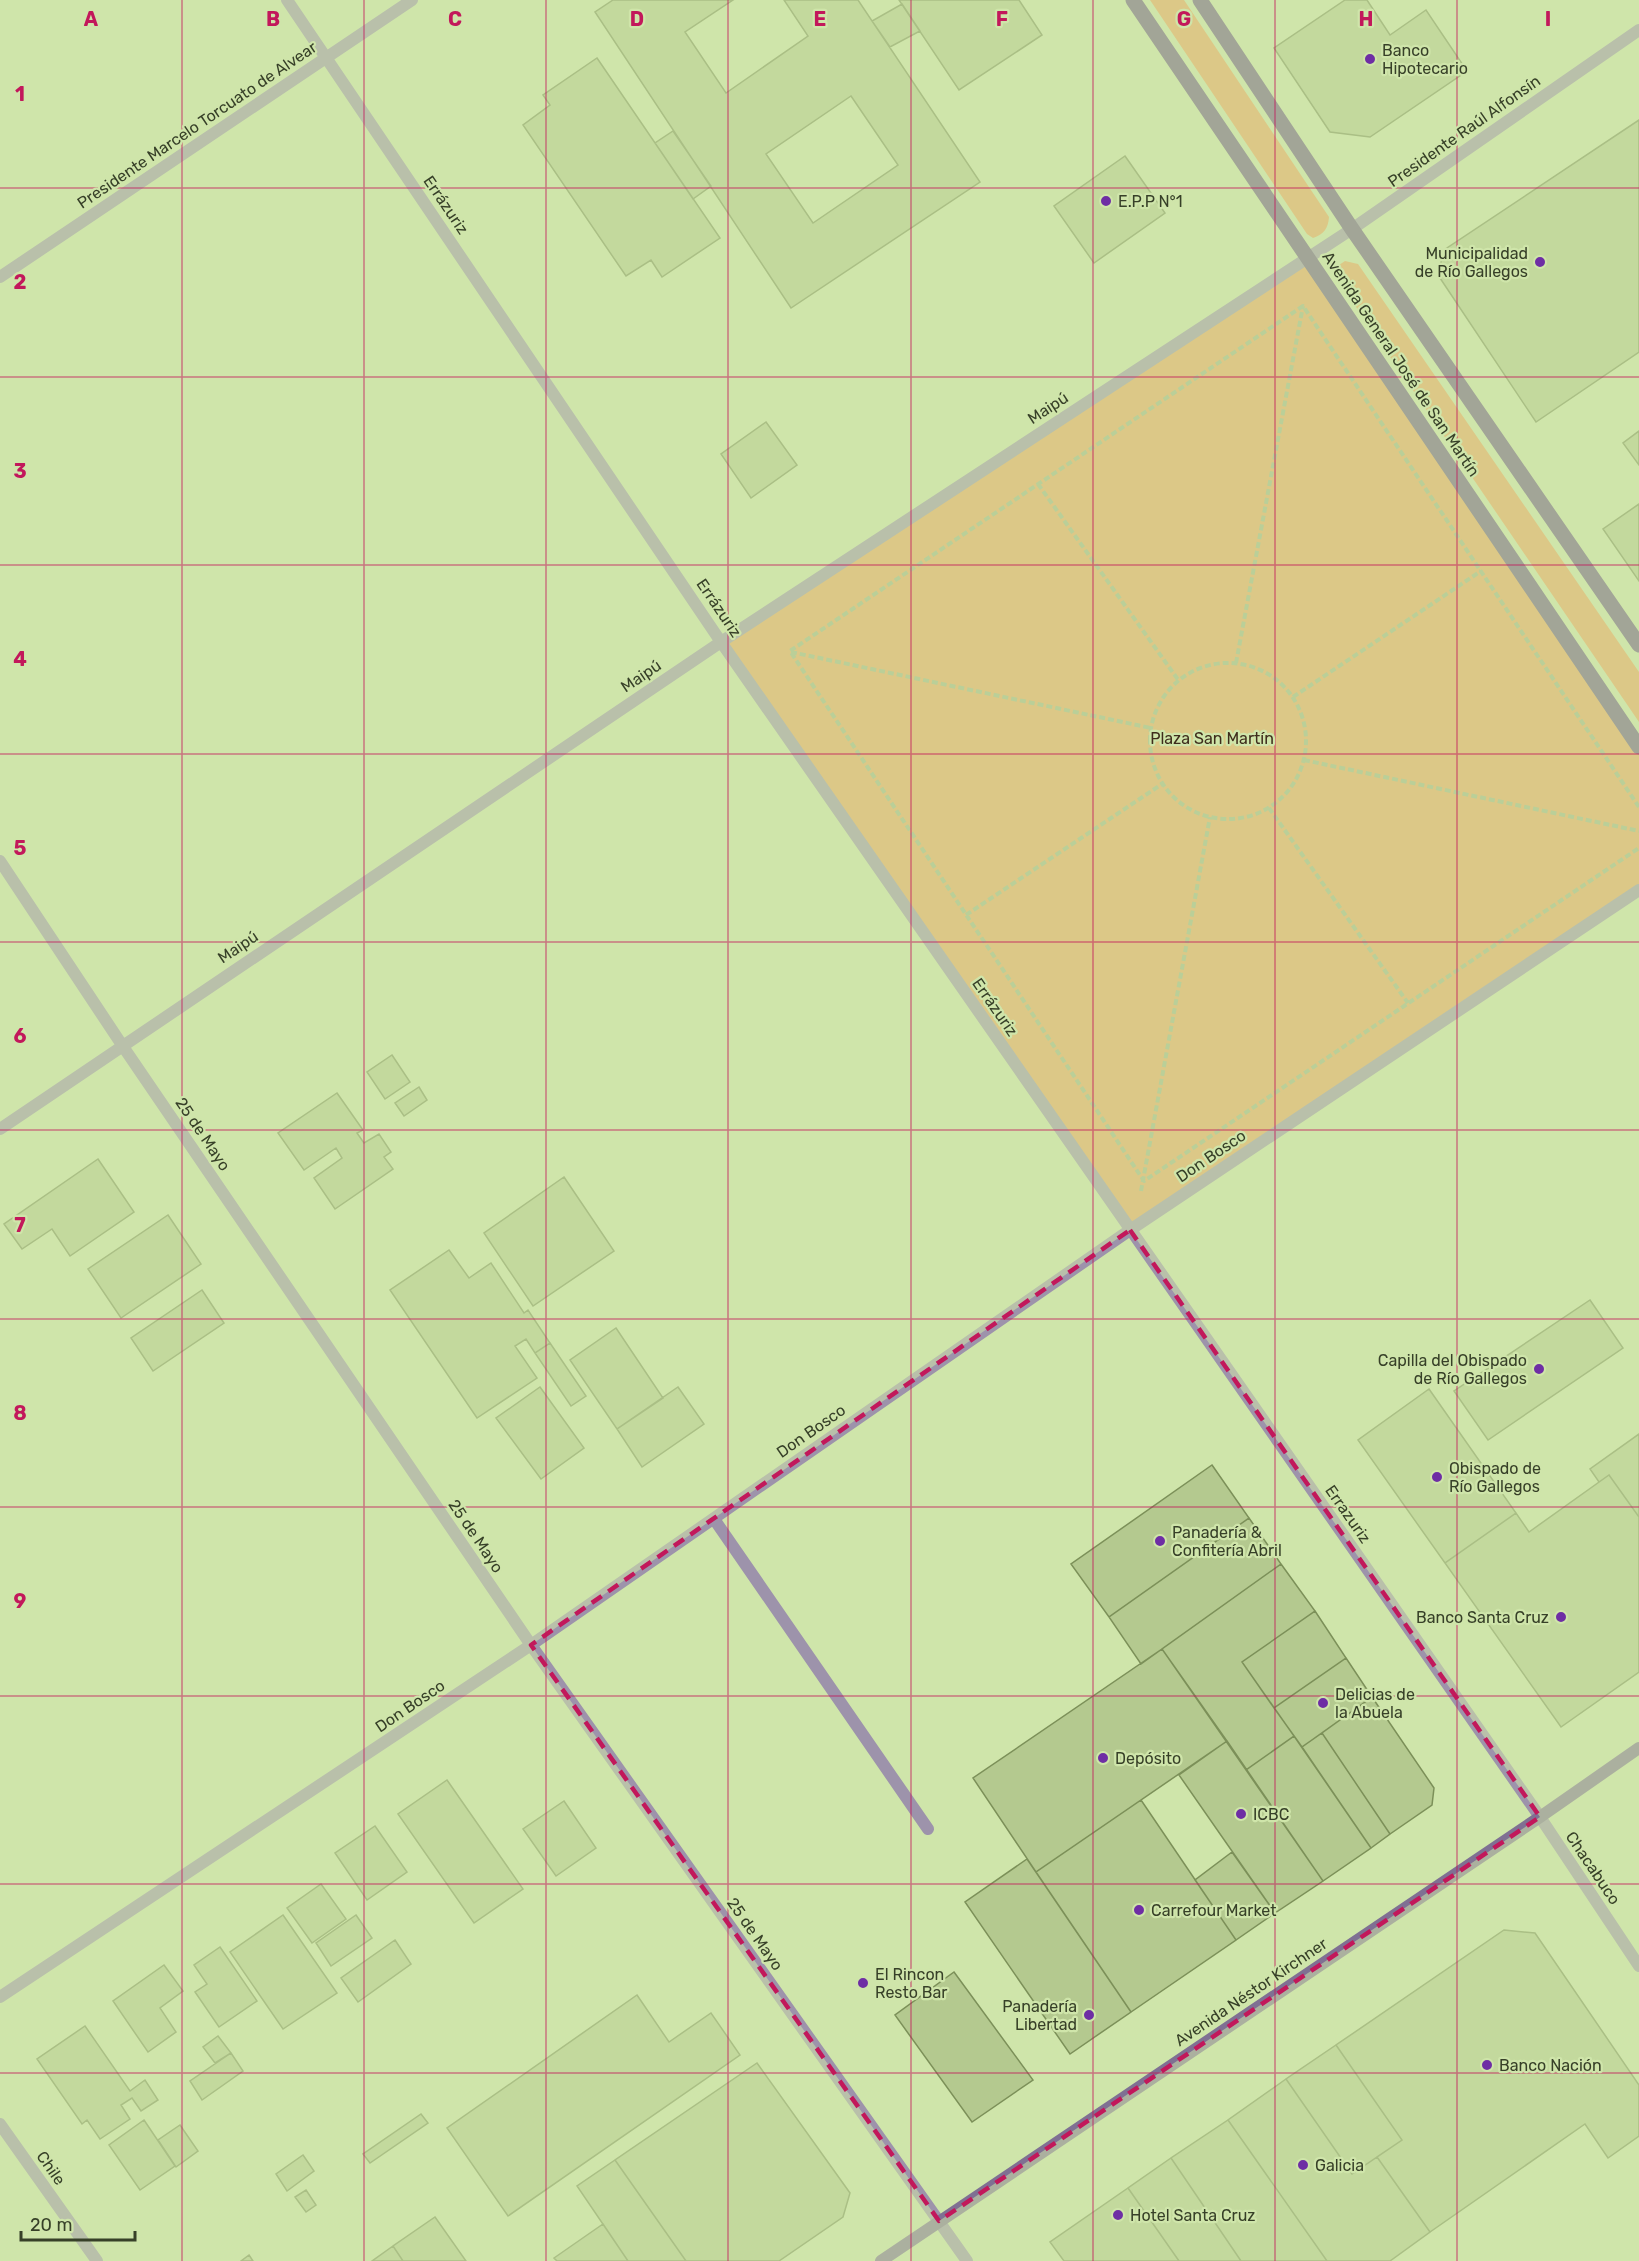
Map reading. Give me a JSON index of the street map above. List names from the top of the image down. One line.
{"streets":{"main road":["Avenida General José de San Martín","Avenida Néstor Kirchner"],"street":["Presidente Marcelo Torcuato de Alvear","Presidente Raúl Alfonsín","Errázuriz","Maipú","25 de Mayo","Don Bosco","Errazuriz","Chacabuco","Chile"]},"crossings":[["Presidente Marcelo Torcuato de Alvear","Errázuriz"],["Presidente Raúl Alfonsín","Avenida General José de San Martín"],["Presidente Raúl Alfonsín","Maipú"],["Errázuriz","Maipú"],["Errázuriz","Don Bosco"],["Errázuriz","Errazuriz"],["Avenida General José de San Martín","Maipú"],["Maipú","25 de Mayo"],["25 de Mayo","Don Bosco"],["25 de Mayo","Avenida Néstor Kirchner"],["Don Bosco","Errazuriz"],["Errazuriz","Chacabuco"],["Errazuriz","Avenida Néstor Kirchner"],["Chacabuco","Avenida Néstor Kirchner"]],"parks":["Plaza San Martín"],"places":["Banco Hipotecario","E.P.P N°1","Municipalidad de Río Gallegos","Capilla del Obispado de Río Gallegos","Obispado de Río Gallegos","Panadería & Confitería Abril","Banco Santa Cruz","Delicias de la Abuela","Depósito","ICBC","Carrefour Market","El Rincon Resto Bar","Panadería Libertad","Banco Nación","Galicia","Hotel Santa Cruz"],"scale_bar":"20 m","grid":{"columns":["A","B","C","D","E","F","G","H","I"],"rows":["1","2","3","4","5","6","7","8","9"]}}
